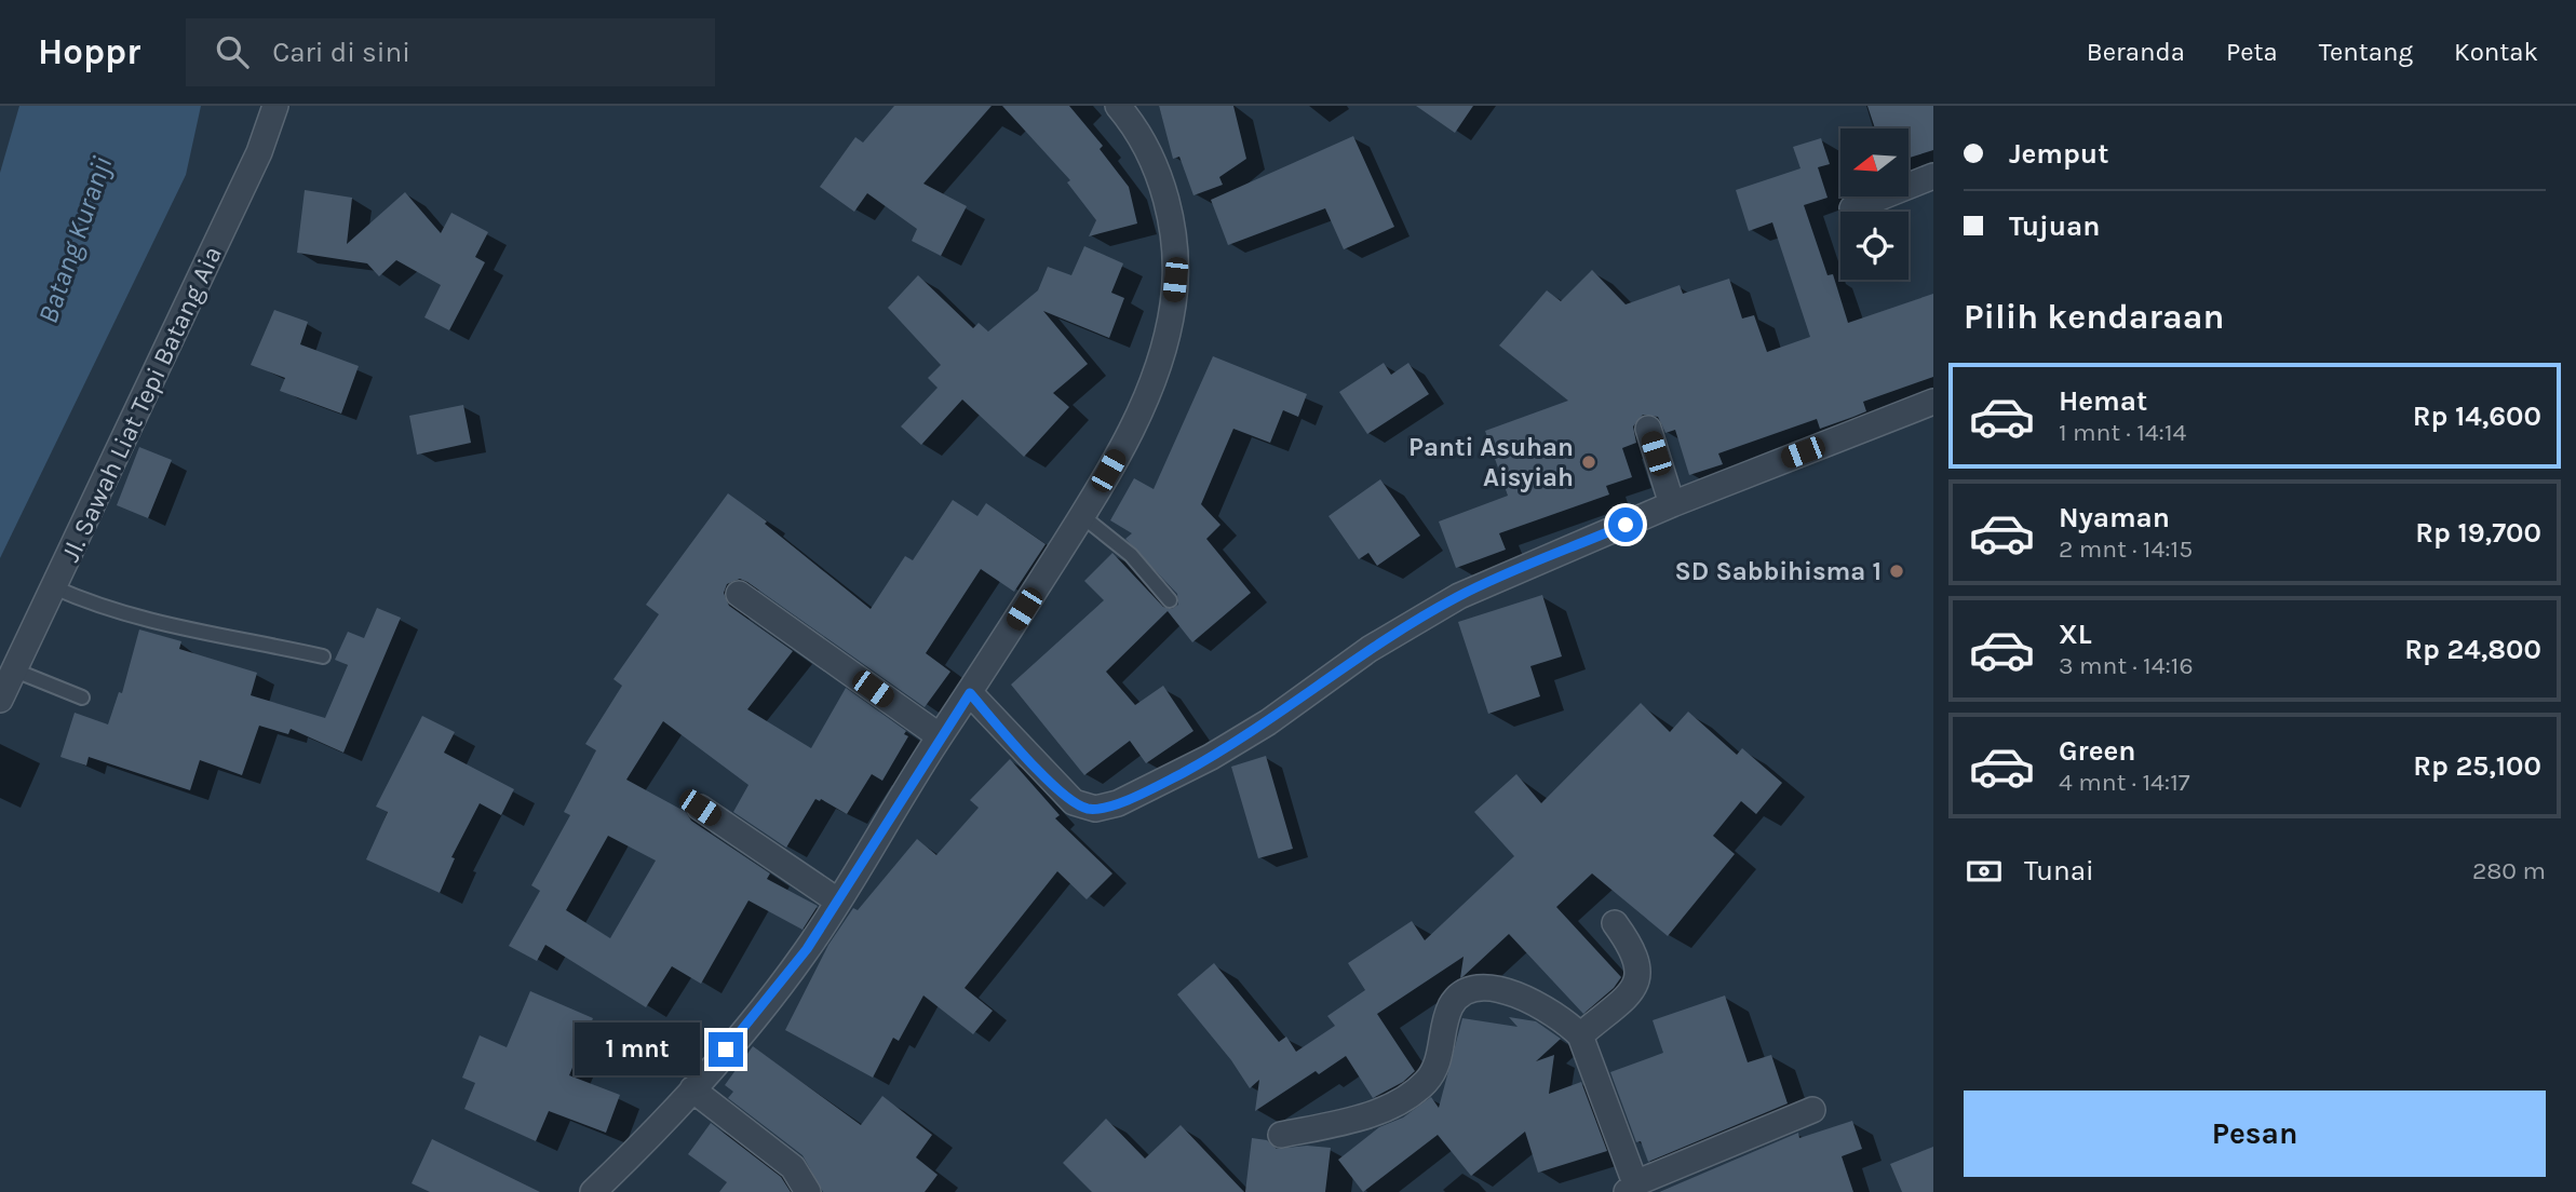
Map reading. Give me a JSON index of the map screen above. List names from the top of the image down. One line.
{"streets":{"street":["Jl. Sawah Liat Tepi Batang Aia"]},"water":["Batang Kuranji"],"places":["Panti Asuhan Aisyiah","SD Sabbihisma 1"],"north":"left","page":{"header":"Hoppr","search":"Cari di sini","nav":["Beranda","Peta","Tentang","Kontak"],"banner":["Jemput","Tujuan"],"heading":"Pilih kendaraan","list":[{"name":"Hemat","note":"1 mnt · 14:14","value":"Rp 14,600"},{"name":"Nyaman","note":"2 mnt · 14:15","value":"Rp 19,700"},{"name":"XL","note":"3 mnt · 14:16","value":"Rp 24,800"},{"name":"Green","note":"4 mnt · 14:17","value":"Rp 25,100"}],"pay":["Tunai","280 m"],"bubble":"1 mnt","buttons":"Pesan"}}
